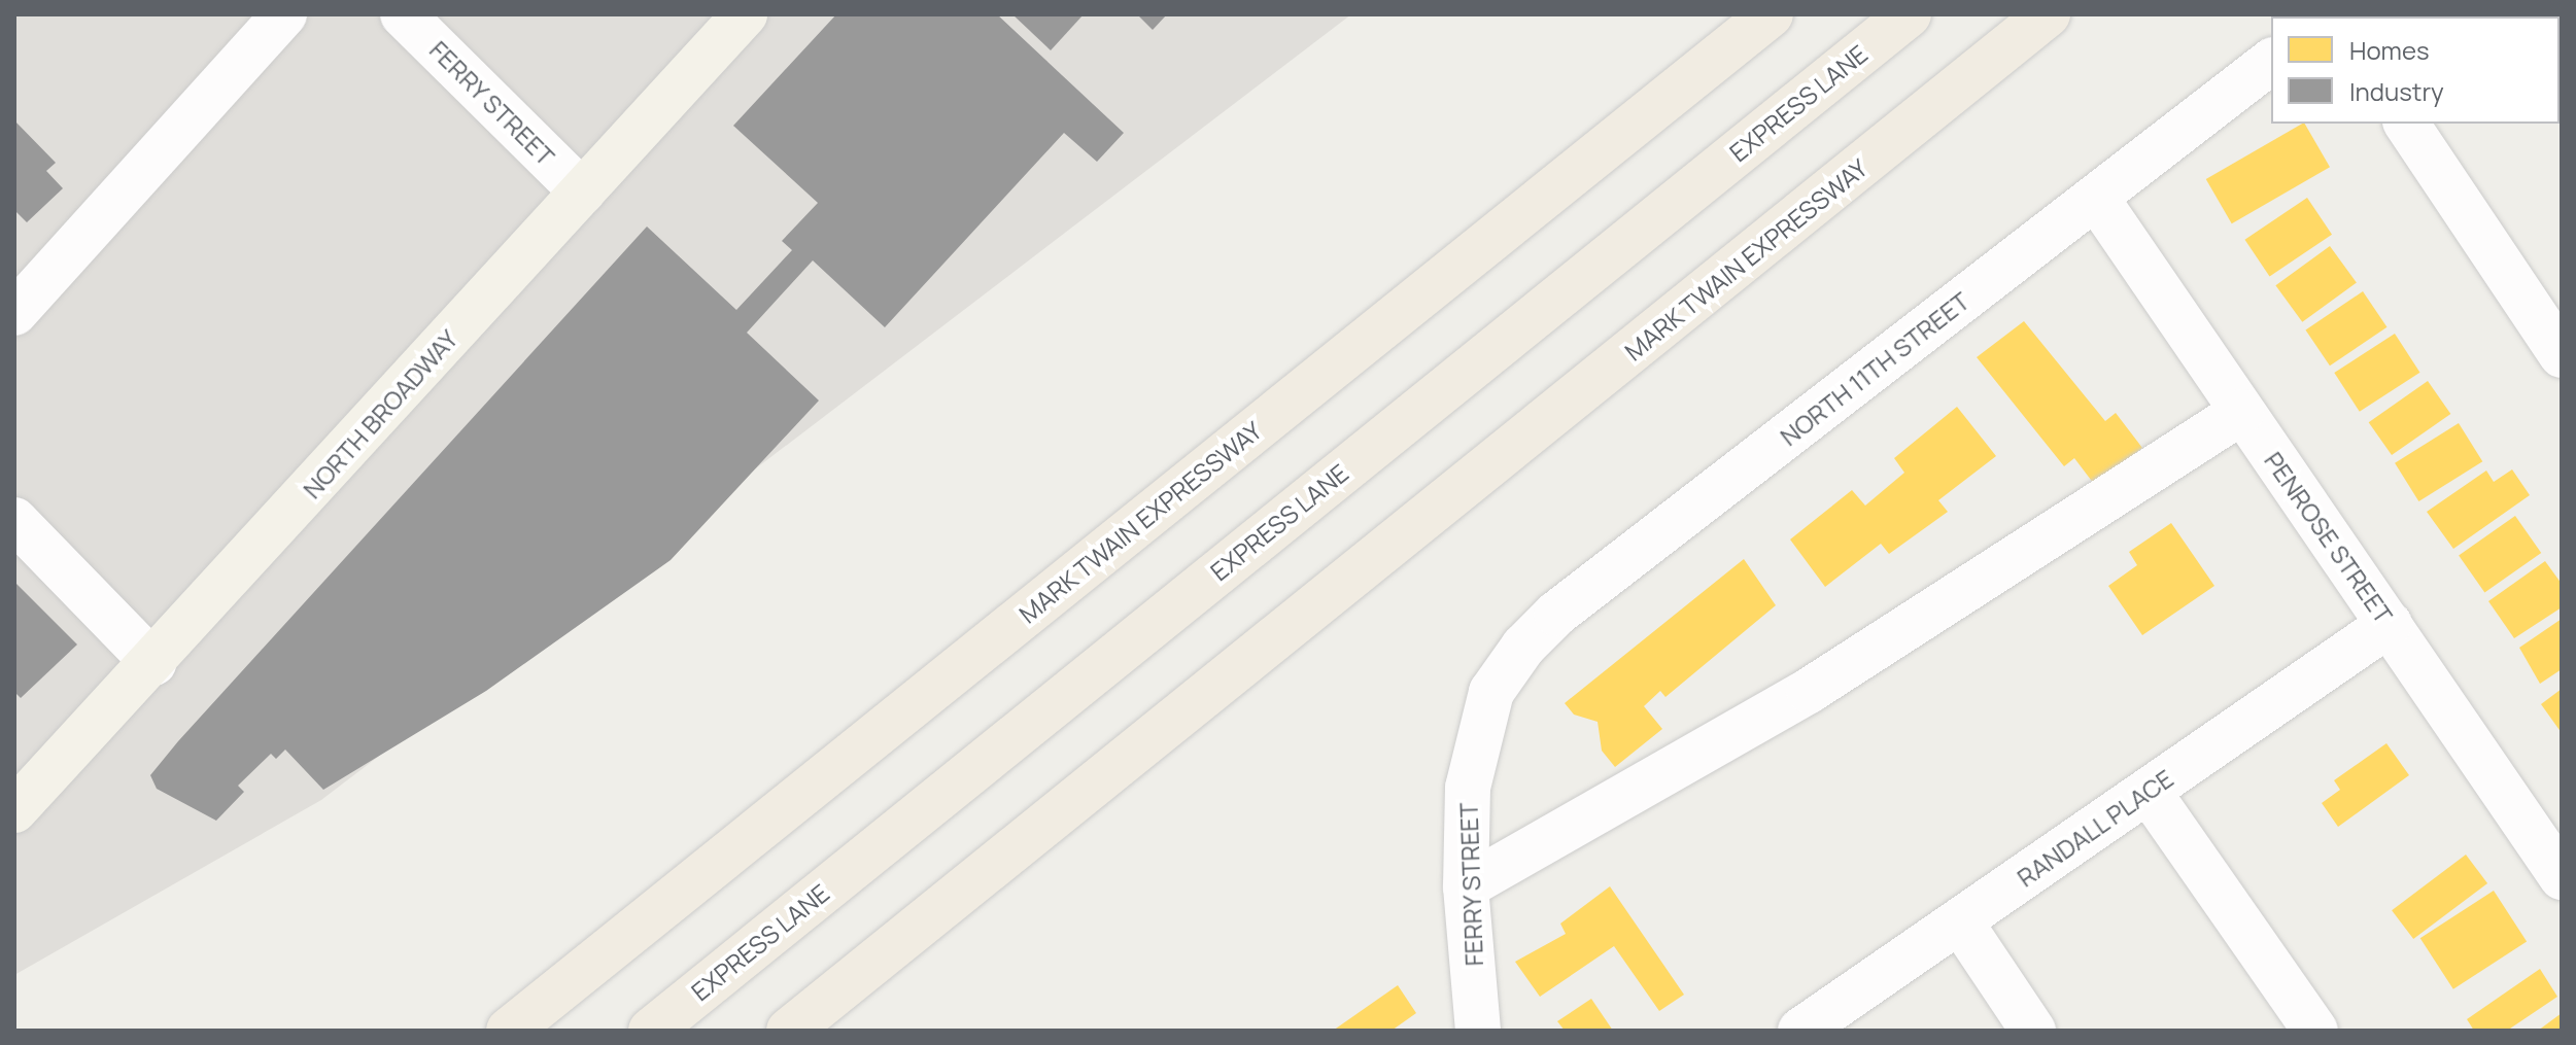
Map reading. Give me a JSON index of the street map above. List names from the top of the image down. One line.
{"streets":{"highway":["EXPRESS LANE","MARK TWAIN EXPRESSWAY"],"main road":["NORTH BROADWAY"],"street":["FERRY STREET","NORTH 11TH STREET","PENROSE STREET","RANDALL PLACE"]},"crossings":[["FERRY STREET","NORTH 11TH STREET"],["FERRY STREET","NORTH BROADWAY"],["NORTH 11TH STREET","PENROSE STREET"],["PENROSE STREET","RANDALL PLACE"]],"legend":["Homes","Industry"]}
